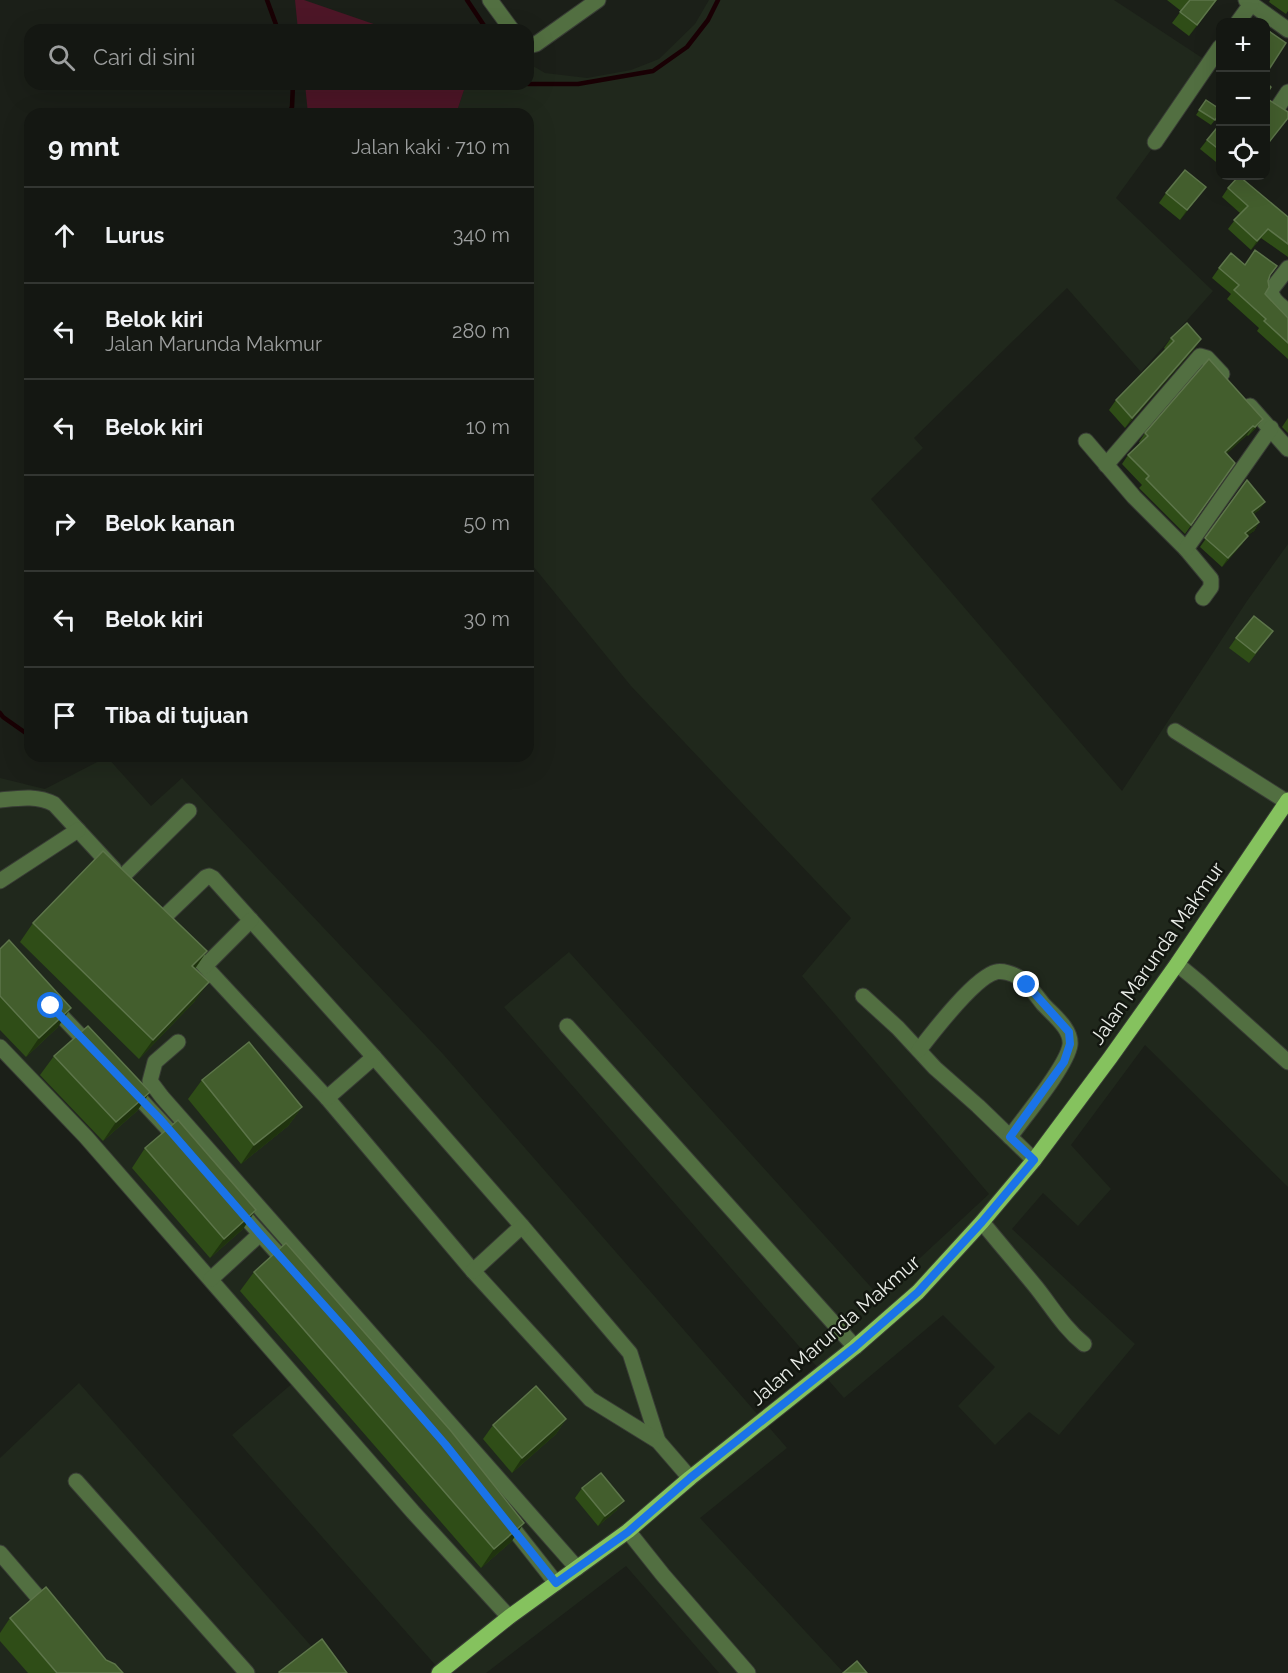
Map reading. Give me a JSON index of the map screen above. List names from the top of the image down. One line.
{"streets":{"main road":["Jalan Marunda Makmur"]},"page":{"map_buttons":["+","−"],"search":"Cari di sini","heading":["9 mnt","Jalan kaki · 710 m"],"list":[["Lurus","340 m"],["Belok kiri","Jalan Marunda Makmur","280 m"],["Belok kiri","10 m"],["Belok kanan","50 m"],["Belok kiri","30 m"],"Tiba di tujuan"]}}
